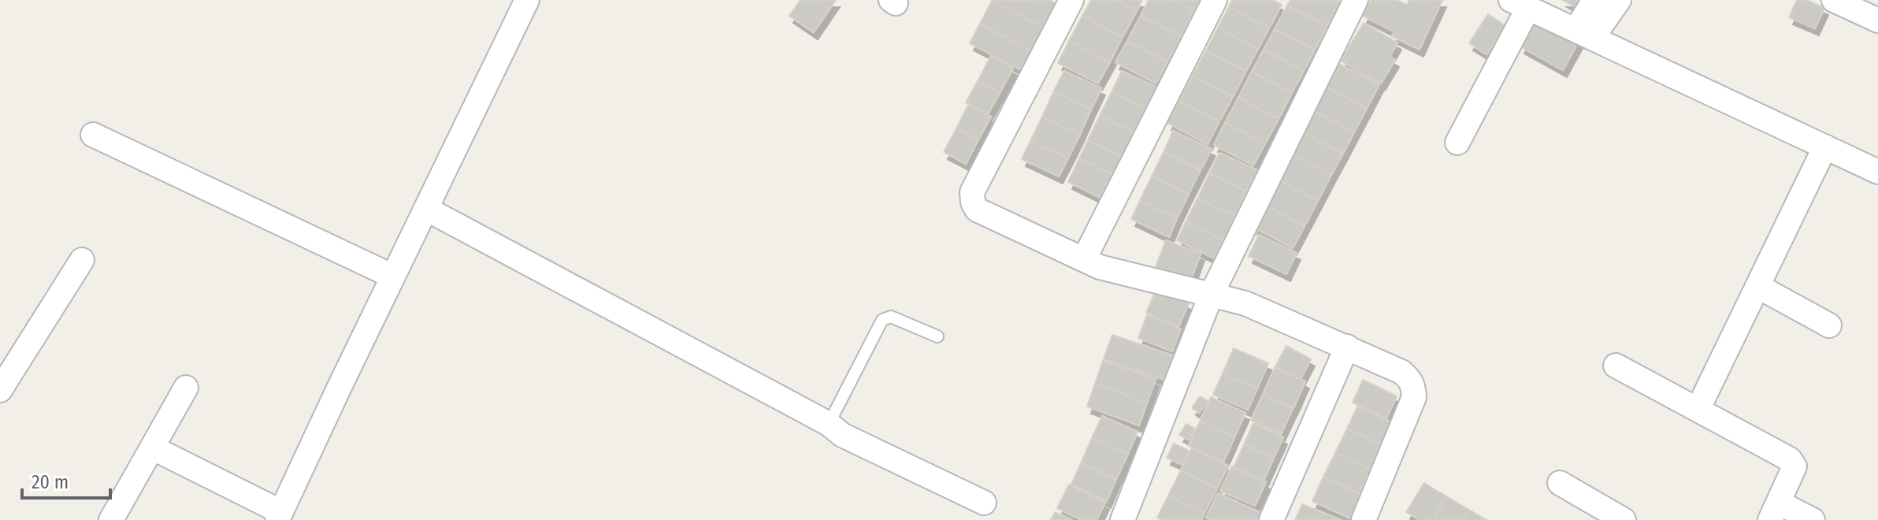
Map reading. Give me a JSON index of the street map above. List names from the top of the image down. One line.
{"scale_bar":"20 m"}
